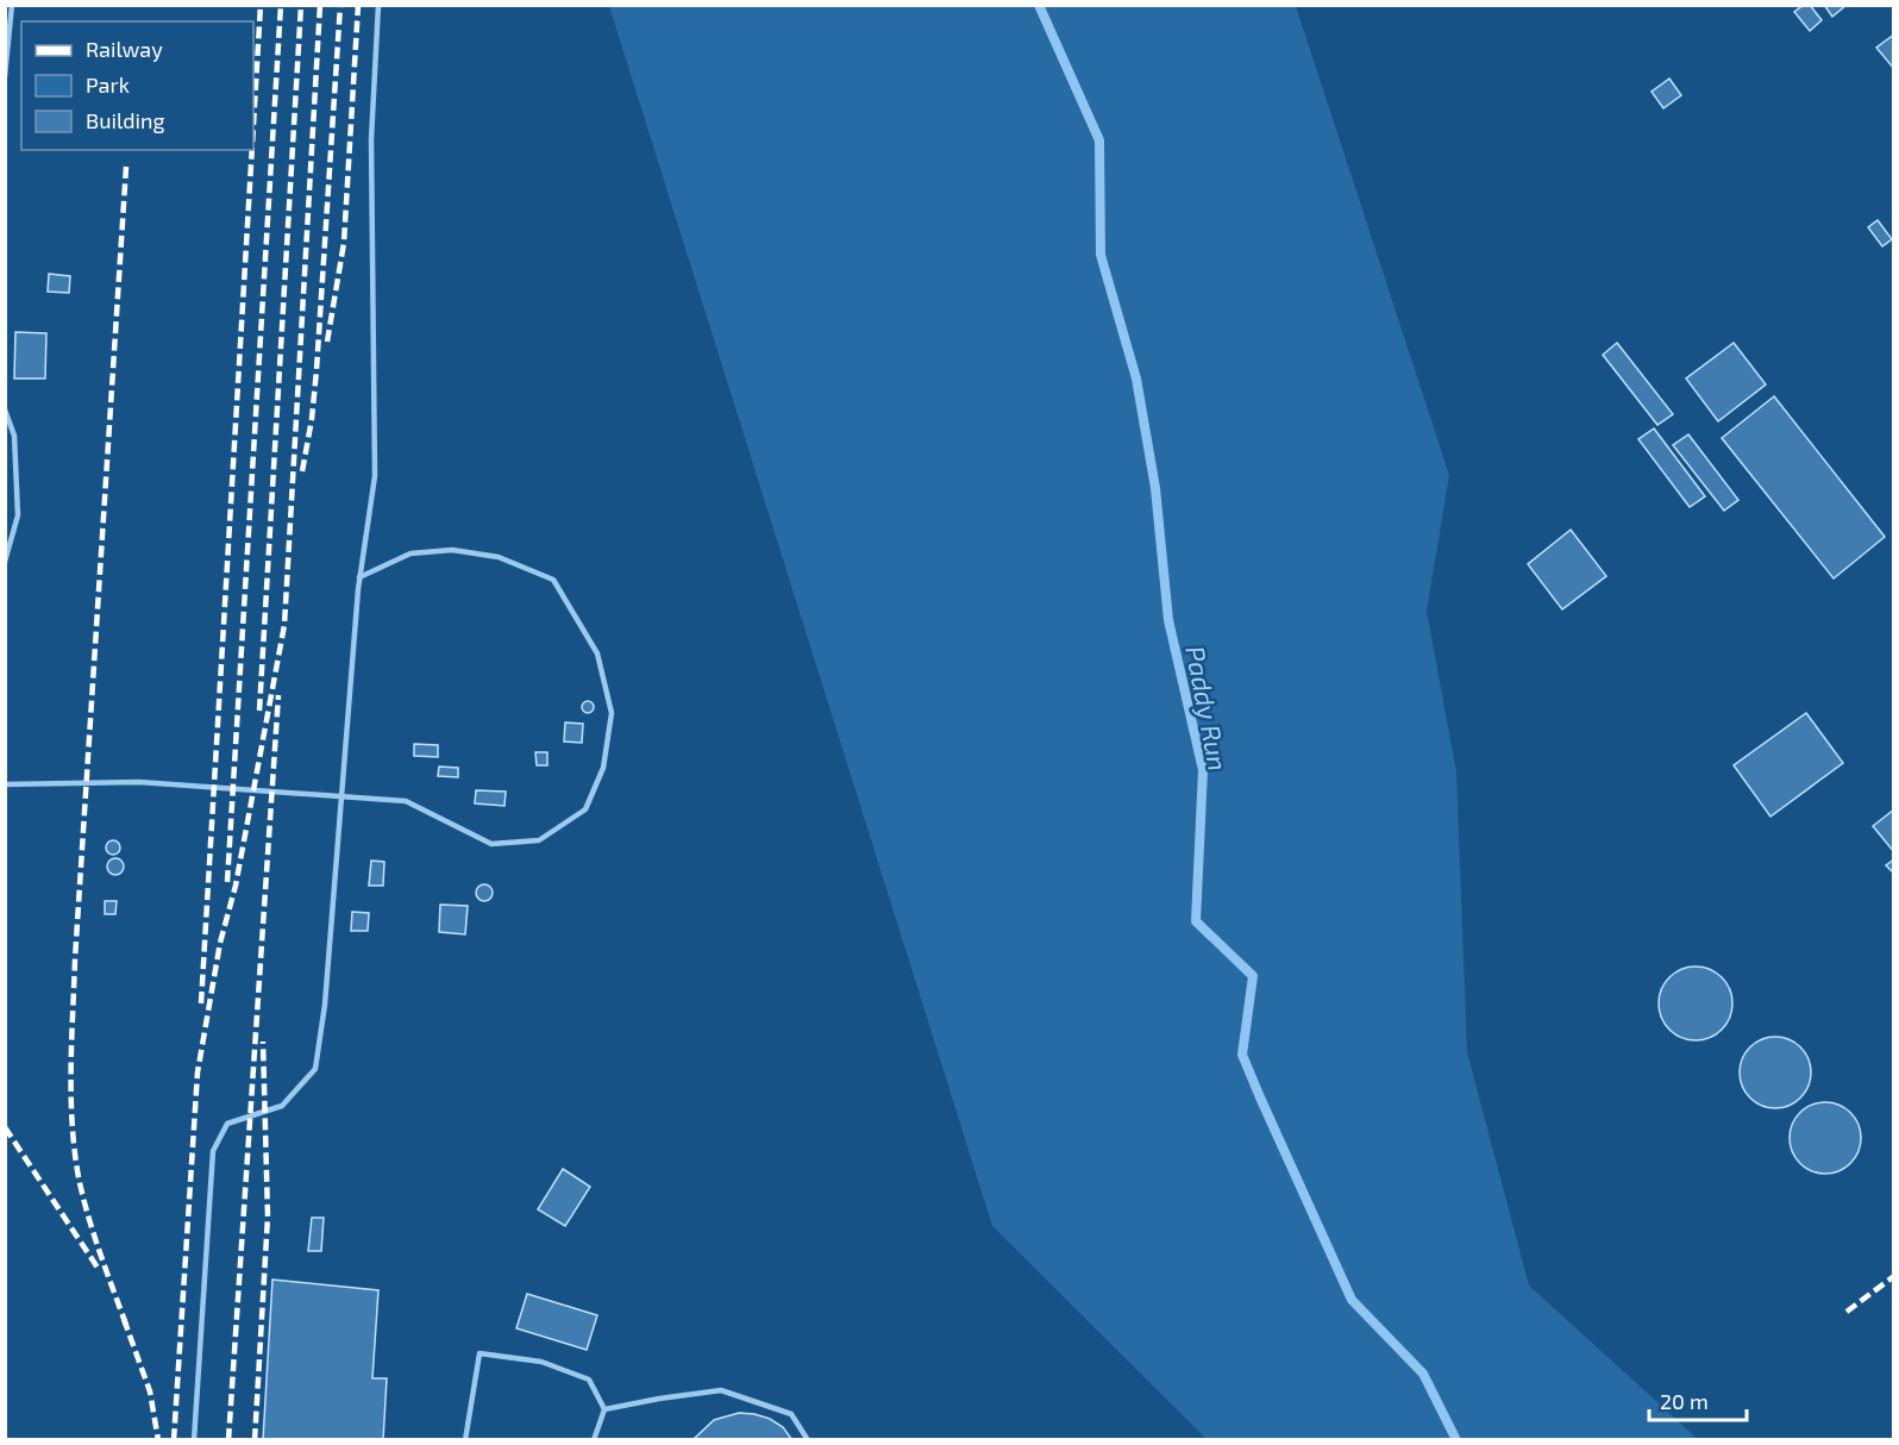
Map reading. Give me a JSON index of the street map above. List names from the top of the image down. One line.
{"water":["Paddy Run"],"legend":["Railway","Park","Building"],"scale_bar":"20 m"}
